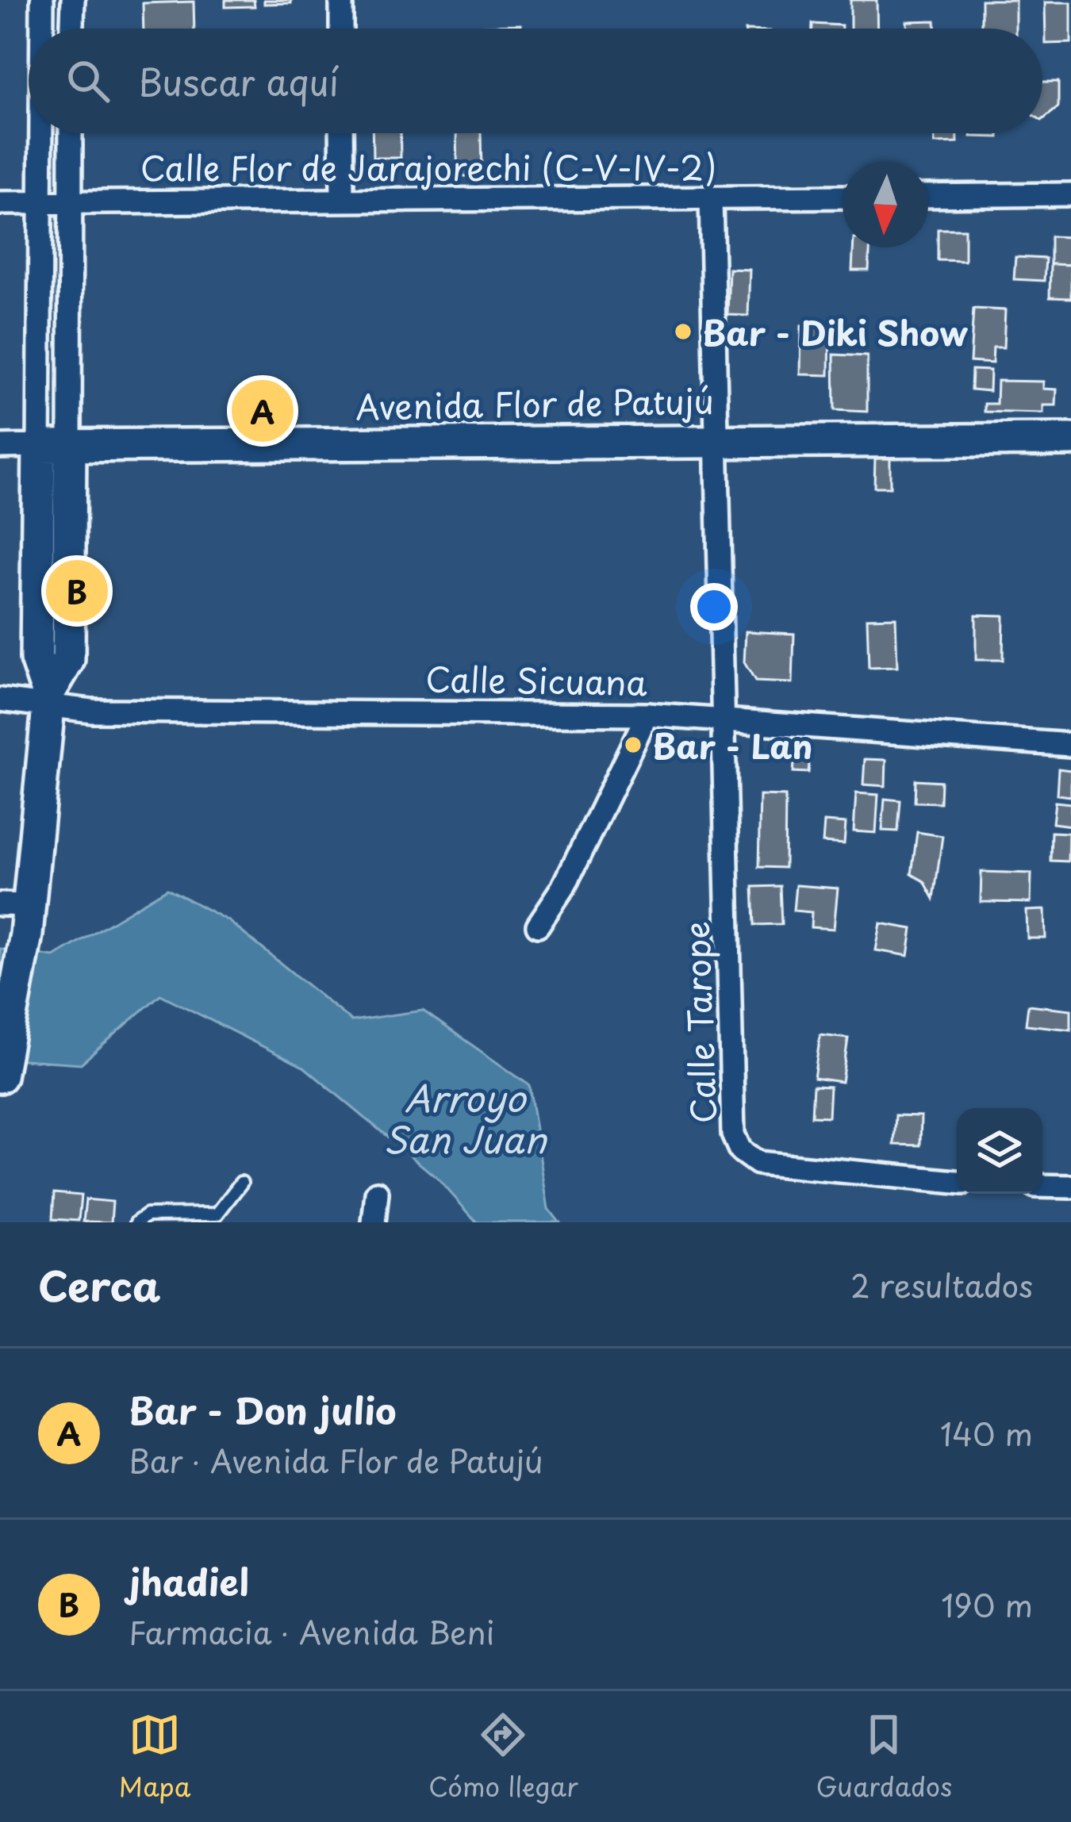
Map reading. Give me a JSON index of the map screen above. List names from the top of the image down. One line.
{"streets":{"main road":["Avenida Flor de Patujú"],"street":["Calle Flor de Jarajorechi (C-V-IV-2)","Calle Sicuana","Calle Tarope"]},"crossings":[["Calle Sicuana","Calle Tarope"]],"water":["Arroyo San Juan"],"places":["Bar - Diki Show","Bar - Lan"],"north":"bottom","page":{"search":"Buscar aquí","pins":["A","B"],"heading":["Cerca","2 resultados"],"list":[{"mark":"A","name":"Bar - Don julio","note":"Bar · Avenida Flor de Patujú","value":"140 m"},{"mark":"B","name":"jhadiel","note":"Farmacia · Avenida Beni","value":"190 m"}],"nav":["Mapa","Cómo llegar","Guardados"]}}
